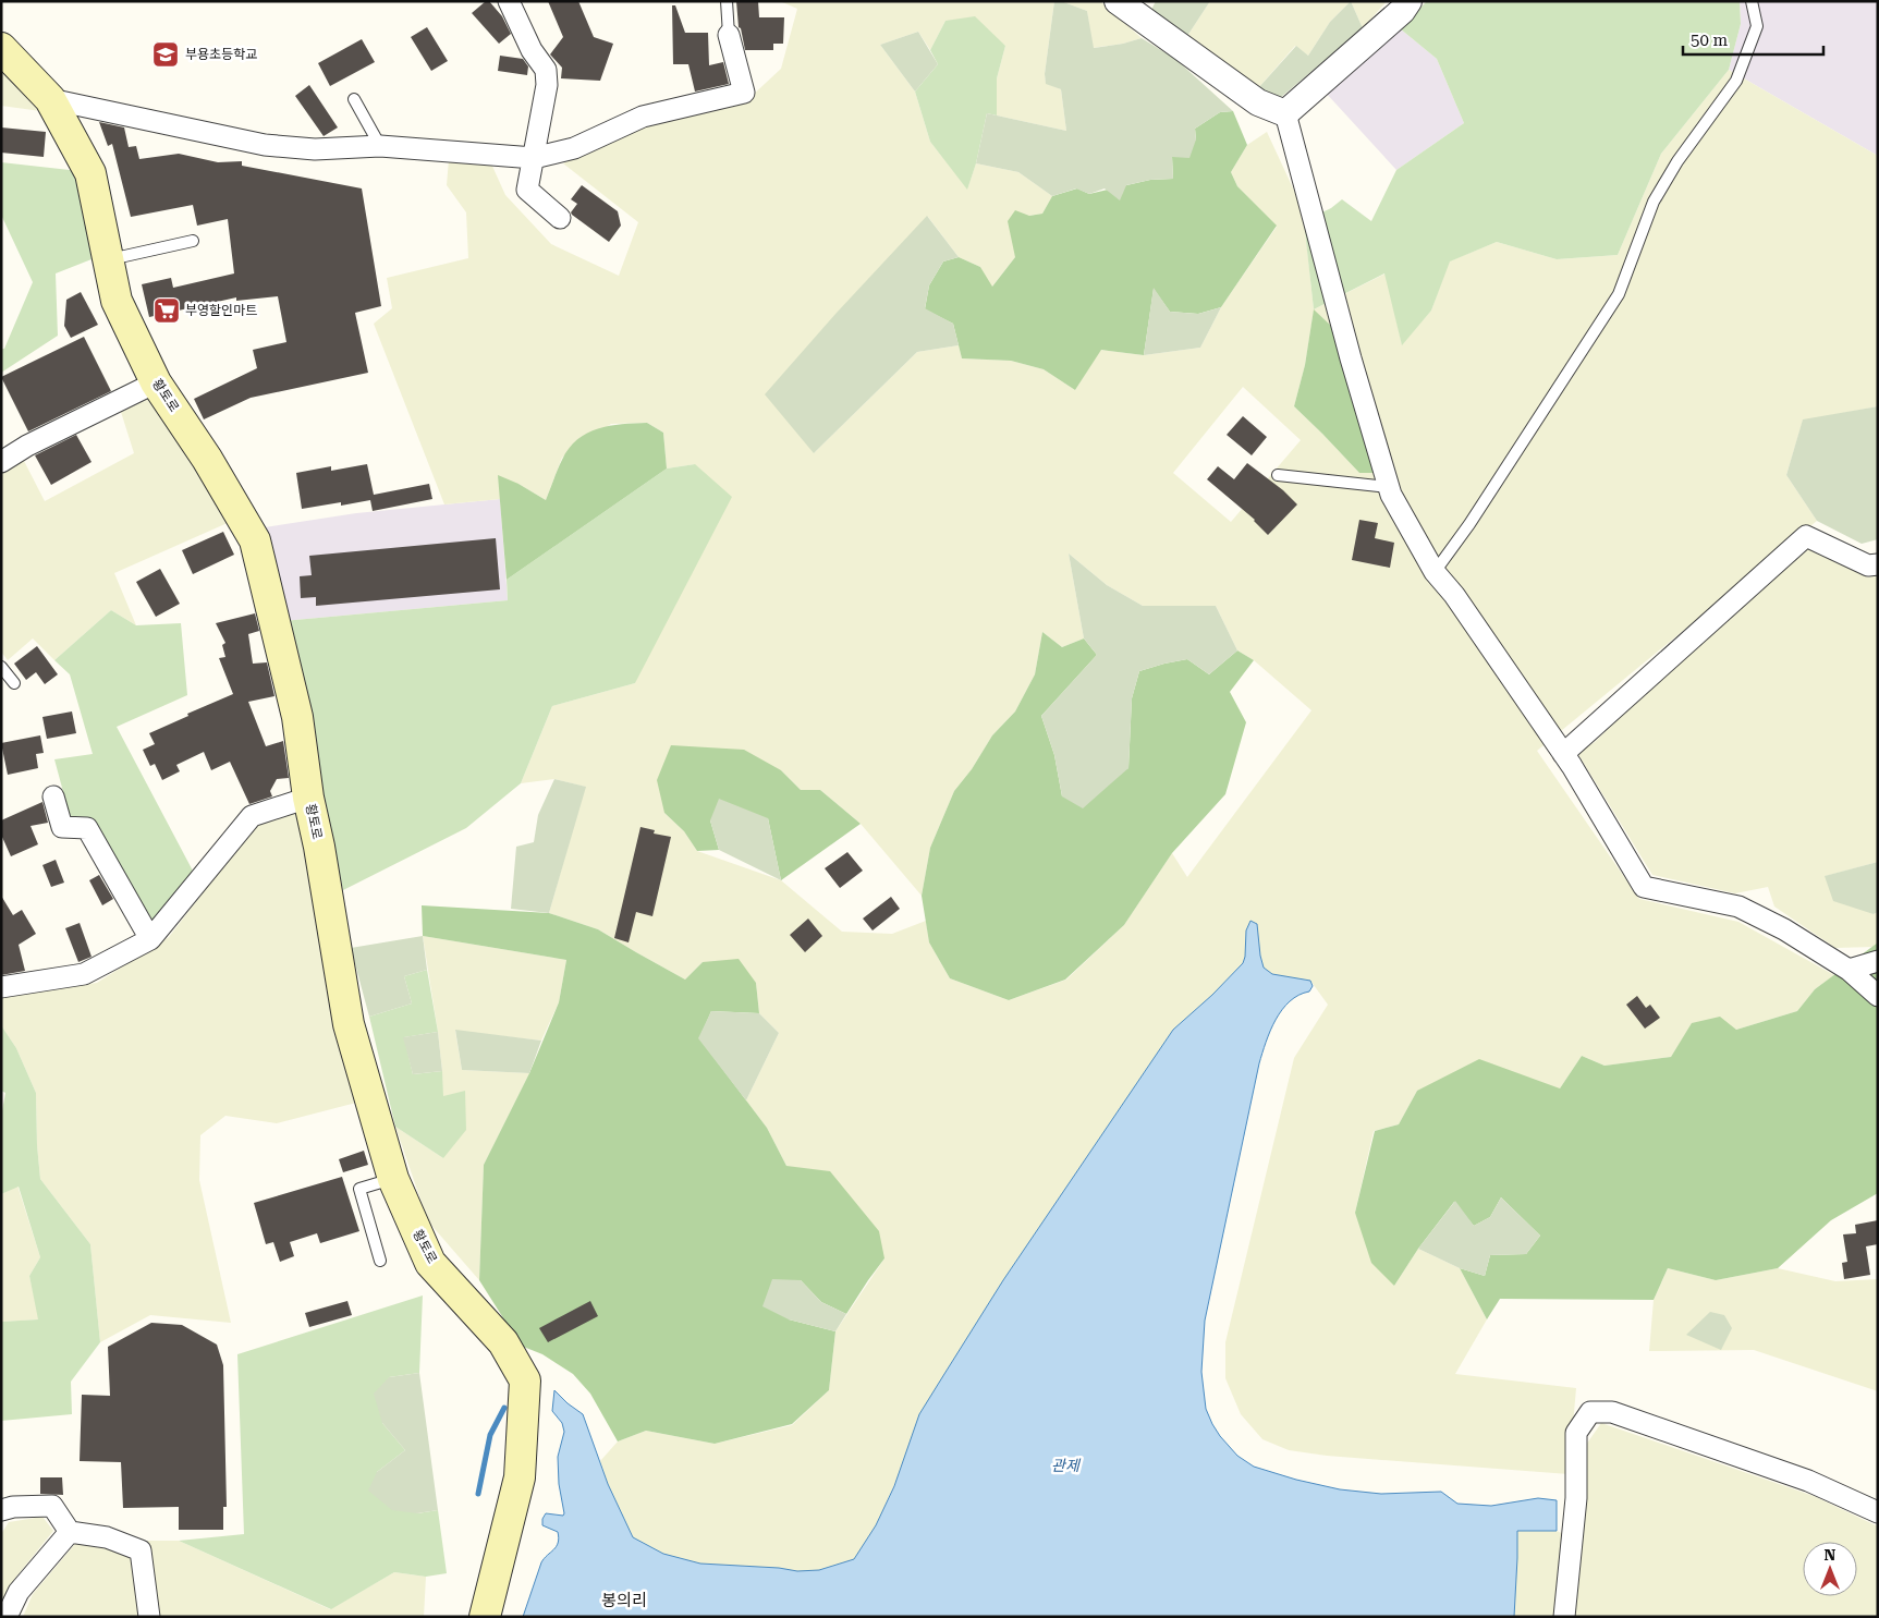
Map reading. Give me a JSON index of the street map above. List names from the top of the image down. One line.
{"streets":{"main road":["황토로"]},"districts":["봉의리"],"water":["관제"],"places":{"school or university":["부용초등학교"],"supermarket":["부영할인마트"]},"scale_bar":"50 m","north":"top"}
